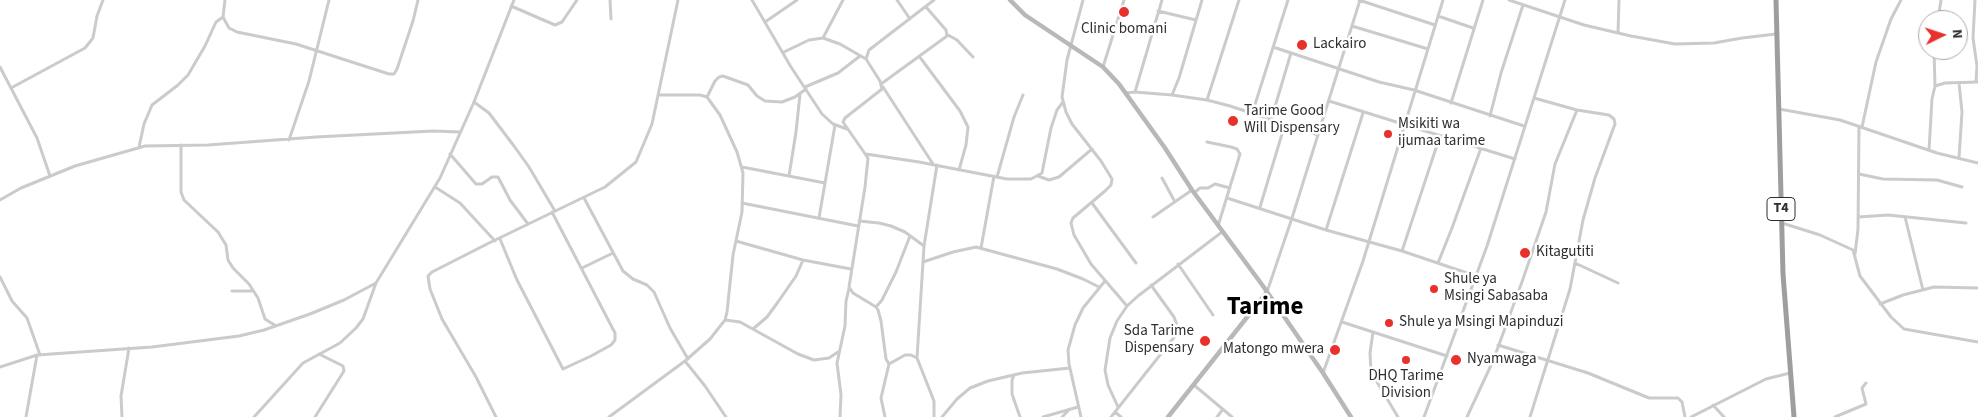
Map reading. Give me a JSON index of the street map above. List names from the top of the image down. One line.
{"streets":{"highway":["T4"]},"districts":["Tarime"],"places":["Clinic bomani","Lackairo","Tarime Good Will Dispensary","Msikiti wa ijumaa tarime","Kitagutiti","Shule ya Msingi Sabasaba","Shule ya Msingi Mapinduzi","Sda Tarime Dispensary","Matongo mwera","DHQ Tarime Division","Nyamwaga"],"north":"right"}
